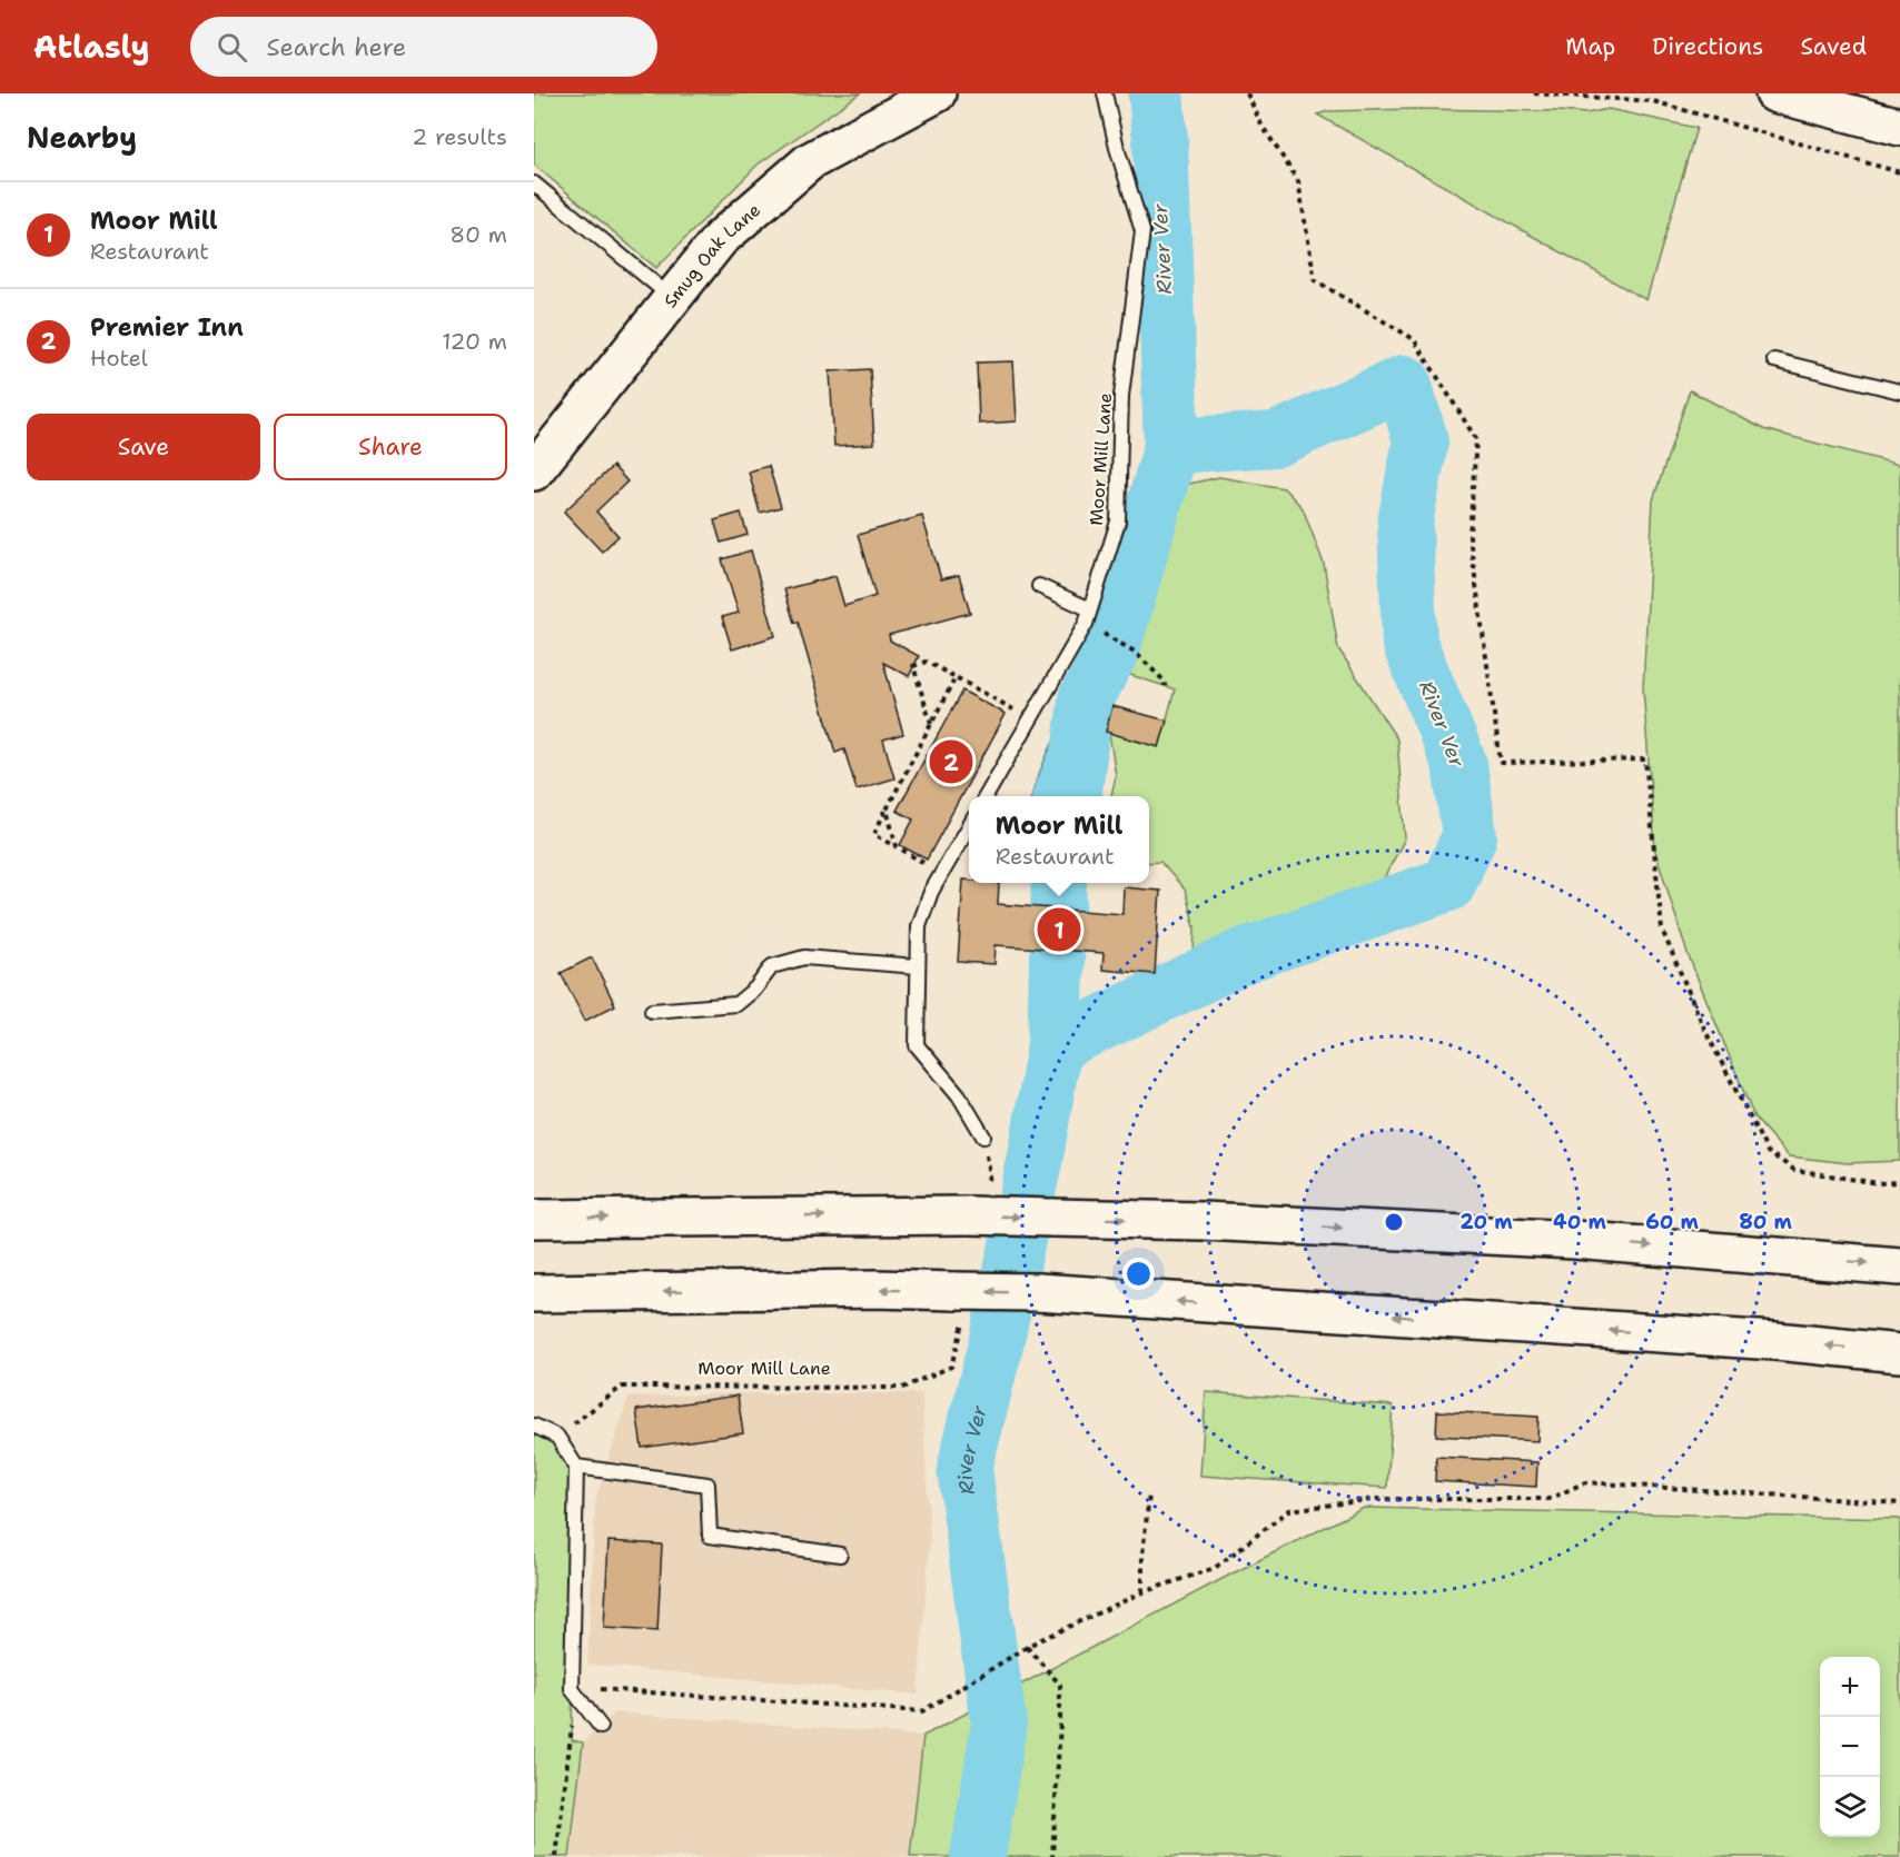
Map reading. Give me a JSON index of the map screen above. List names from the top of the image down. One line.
{"streets":{"main road":["Smug Oak Lane"],"lane":["Moor Mill Lane"]},"water":["River Ver"],"page":{"header":"Atlasly","search":"Search here","nav":["Map","Directions","Saved"],"heading":["Nearby","2 results"],"list":[{"mark":"1","name":"Moor Mill","note":"Restaurant","value":"80 m"},{"mark":"2","name":"Premier Inn","note":"Hotel","value":"120 m"}],"buttons":["Save","Share"],"pins":["2","1"],"popup":["Moor Mill","Restaurant"],"map_buttons":["+","−"]},"rings":["20 m","40 m","60 m","80 m"]}
